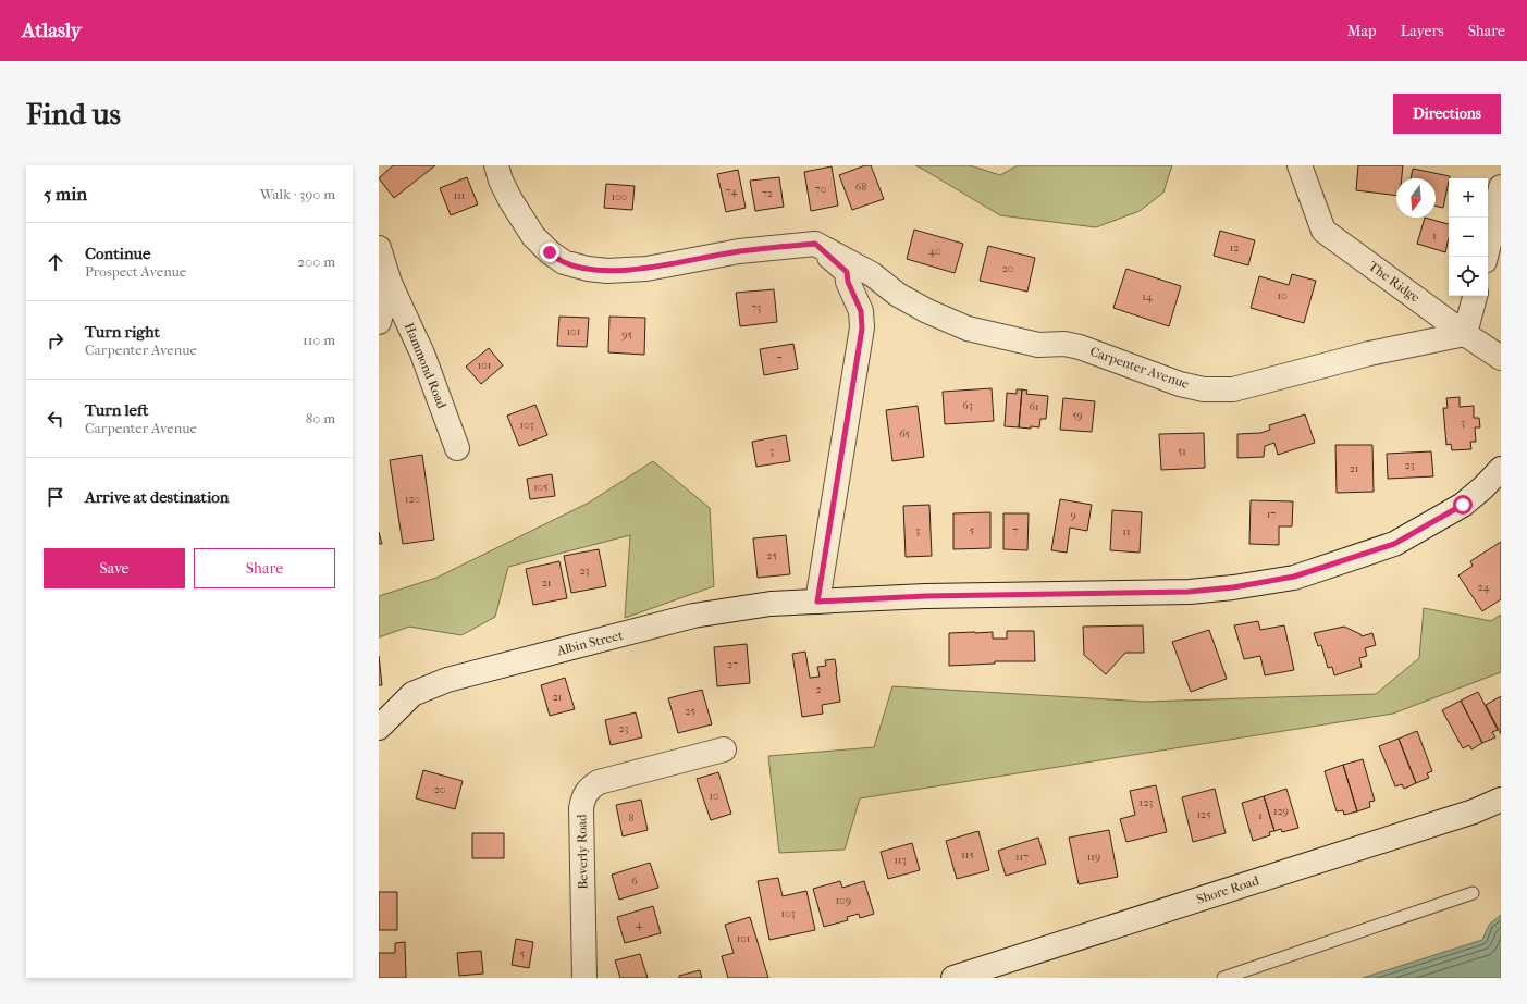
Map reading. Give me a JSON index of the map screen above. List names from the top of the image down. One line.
{"streets":{"street":["The Ridge","Hammond Road","Carpenter Avenue","Albin Street","Beverly Road","Shore Road"]},"crossings":[["The Ridge","Carpenter Avenue"]],"house_numbers":["68","70","74","72","111","100","1","12","40","20","10","14","73","101","95","7","101","63","61","59","3","103","65","3","51","23","21","105","120","17","9","3","5","7","11","25","23","21","24","27","2","21","25","23","20","10","123","129","125","1","8","115","117","119","113","6","109","103","4","101","5"],"north":"bottom","page":{"header":"Atlasly","nav":["Map","Layers","Share"],"buttons":["Directions",["Save","Share"]],"title":"Find us","heading":["5 min","Walk · 390 m"],"map_buttons":["+","−"],"list":[["Continue","Prospect Avenue","200 m"],["Turn right","Carpenter Avenue","110 m"],["Turn left","Carpenter Avenue","80 m"],"Arrive at destination"]}}
